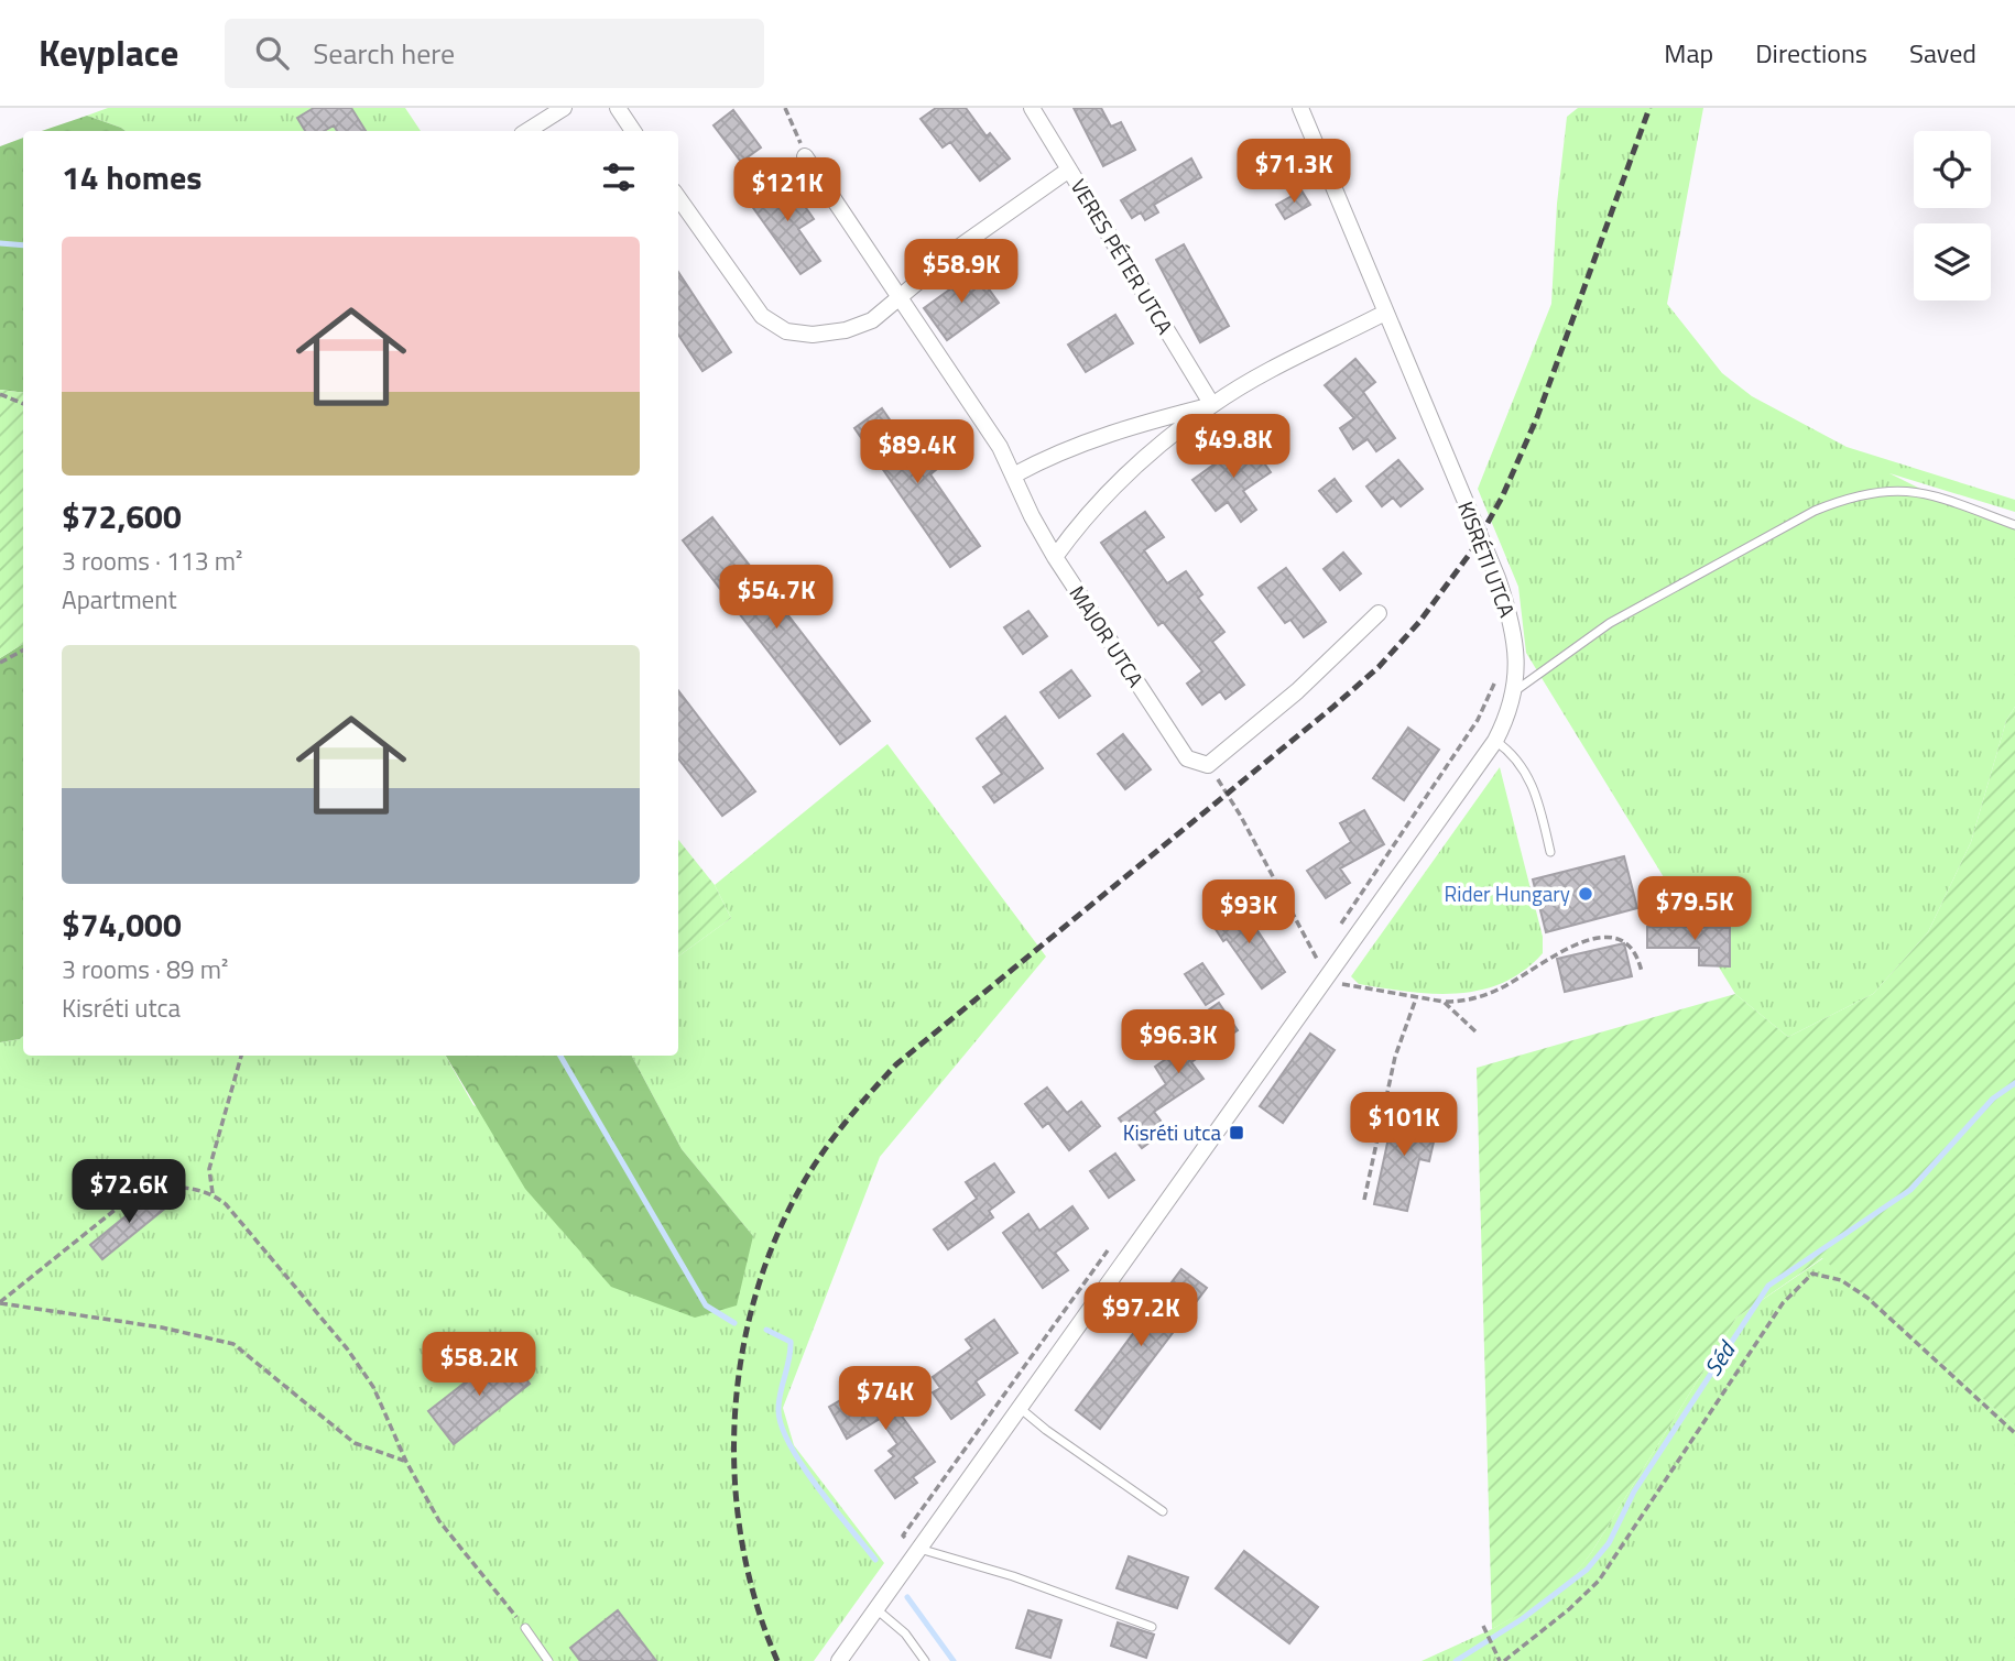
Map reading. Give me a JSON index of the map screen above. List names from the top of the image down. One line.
{"streets":{"street":["VERES PÉTER UTCA","KISRÉTI UTCA","MAJOR UTCA"]},"water":["Séd"],"places":{"other":["Rider Hungary"],"transit":["Kisréti utca"]},"page":{"header":"Keyplace","search":"Search here","nav":["Map","Directions","Saved"],"heading":"14 homes","price":["$71.3K","$121K","$58.9K","$49.8K","$89.4K","$54.7K","$79.5K","$93K","$96.3K","$101K","$72.6K","$97.2K","$58.2K","$74K"],"list":[{"name":"$72,600","note":"3 rooms · 113 m² · Apartment"},{"name":"$74,000","note":"3 rooms · 89 m² · Kisréti utca"}]}}
